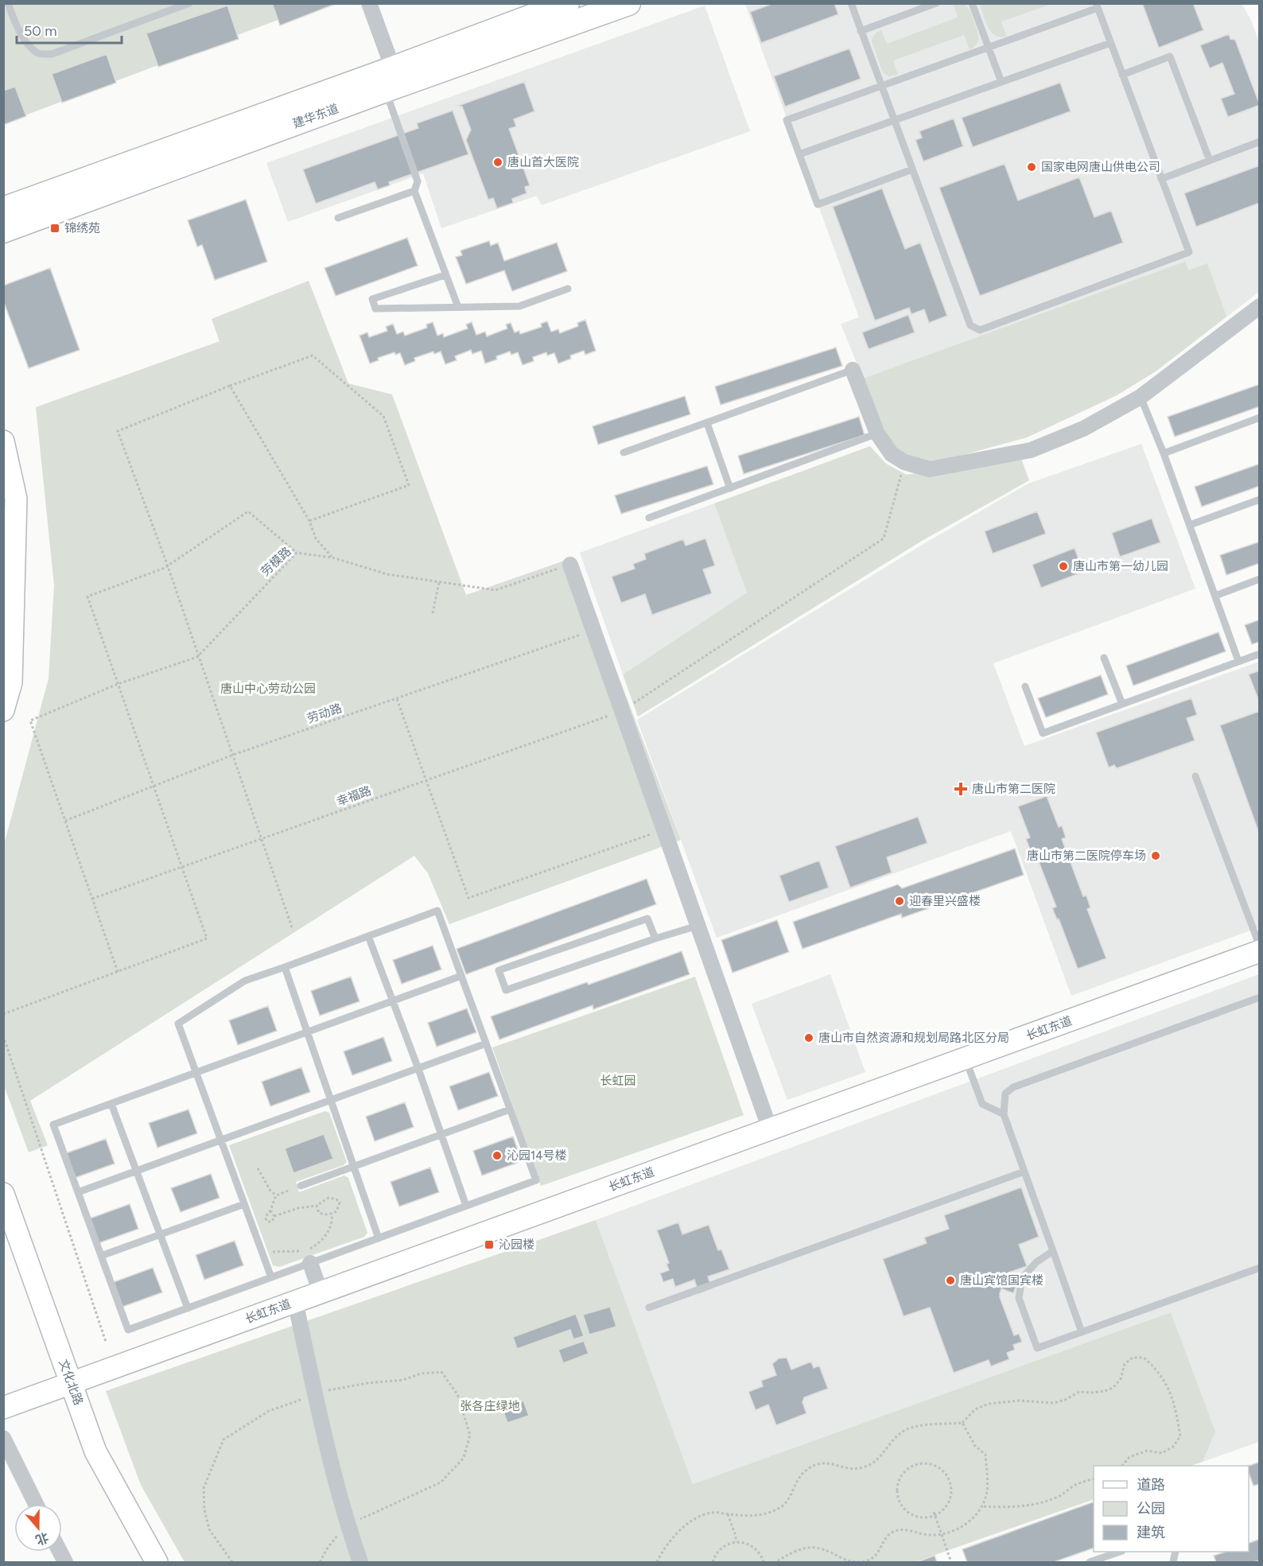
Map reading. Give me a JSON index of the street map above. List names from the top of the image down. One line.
{"streets":{"main road":["建华东道"],"street":["长虹东道","文化北路"],"path":["劳模路","劳动路","幸福路"]},"crossings":[["劳模路","劳动路"],["长虹东道","文化北路"]],"parks":["唐山中心劳动公园","长虹园","张各庄绿地"],"places":{"other":["唐山首大医院","国家电网唐山供电公司","唐山市第一幼儿园","唐山市第二医院停车场","迎春里兴盛楼","唐山市自然资源和规划局路北区分局","沁园14号楼","唐山宾馆国宾楼"],"transit":["锦绣苑","沁园楼"],"health":["唐山市第二医院"]},"legend":["道路","公园","建筑"],"scale_bar":"50 m","north":"bottom"}
